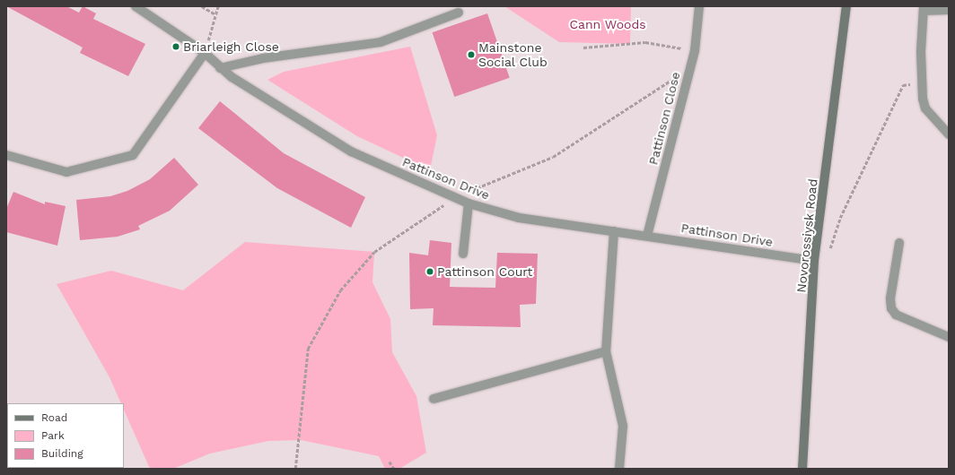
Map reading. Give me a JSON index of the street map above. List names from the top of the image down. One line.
{"streets":{"main road":["Novorossiysk Road"],"street":["Pattinson Close","Pattinson Drive"]},"crossings":[["Pattinson Close","Pattinson Drive"],["Pattinson Drive","Novorossiysk Road"]],"parks":["Cann Woods"],"places":["Briarleigh Close","Mainstone Social Club","Pattinson Court"],"legend":["Road","Park","Building"]}
